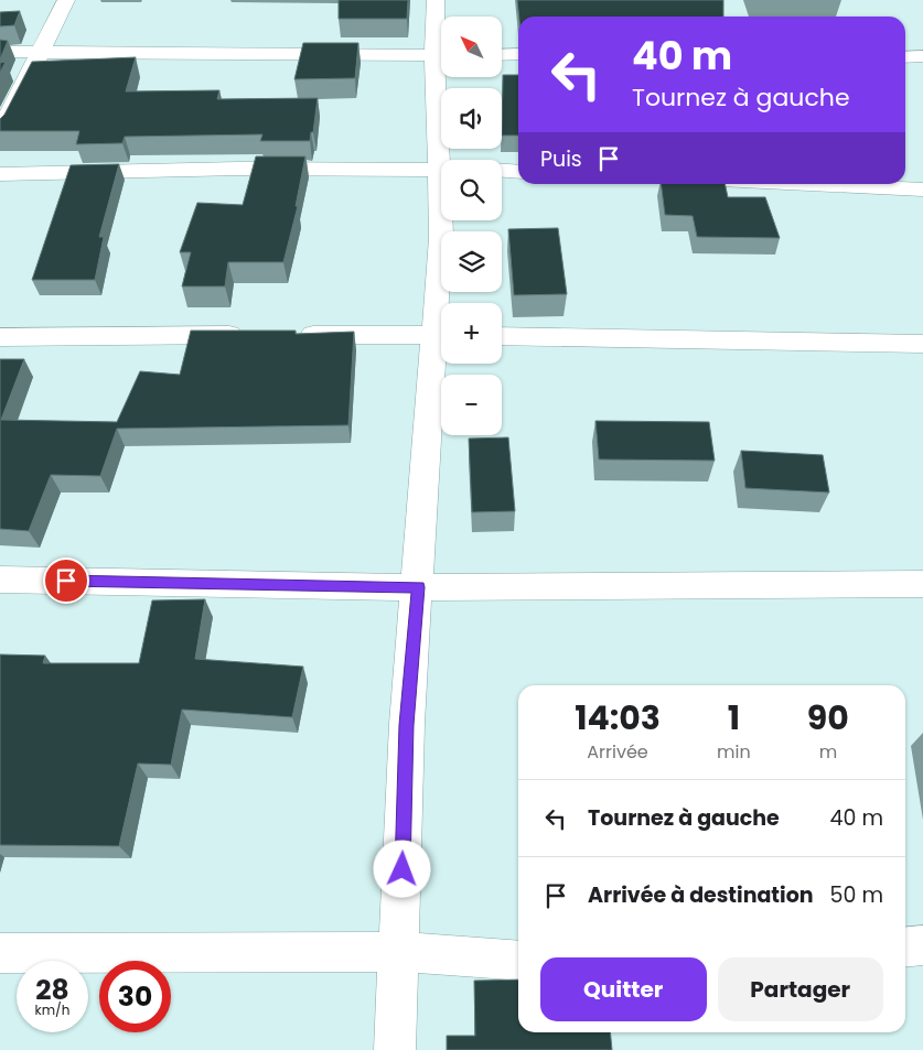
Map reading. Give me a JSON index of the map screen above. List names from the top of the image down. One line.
{"north":"top left","page":{"map_buttons":["+","−"],"turn":["40 m","Tournez à gauche"],"then":"Puis","eta":["14:03","Arrivée","1","min","90","m"],"list":[{"name":"Tournez à gauche","value":"40 m"},{"name":"Arrivée à destination","value":"50 m"}],"buttons":["Quitter","Partager"],"speed":"28 km/h","limit":"30"}}
